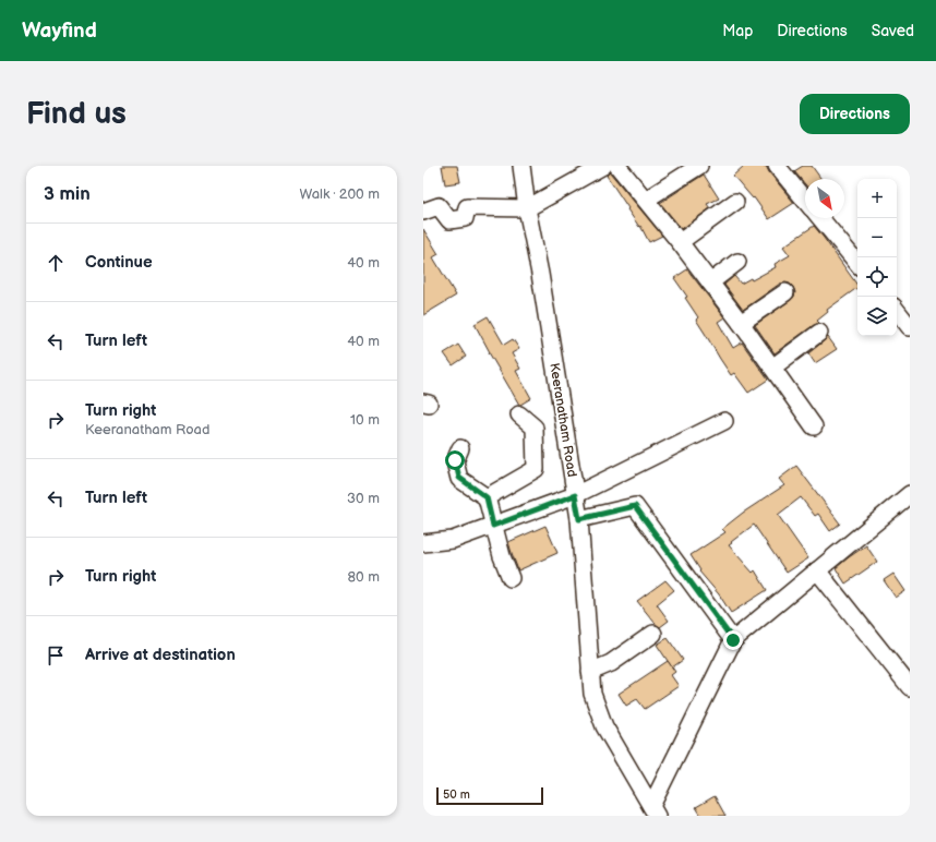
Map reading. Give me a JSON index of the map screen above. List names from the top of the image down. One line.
{"streets":{"street":["Keeranatham Road"]},"scale_bar":"50 m","north":"bottom right","page":{"header":"Wayfind","nav":["Map","Directions","Saved"],"buttons":"Directions","title":"Find us","heading":["3 min","Walk · 200 m"],"map_buttons":["+","−"],"list":[["Continue","40 m"],["Turn left","40 m"],["Turn right","Keeranatham Road","10 m"],["Turn left","30 m"],["Turn right","80 m"],"Arrive at destination"],"scale":"50 m"}}
